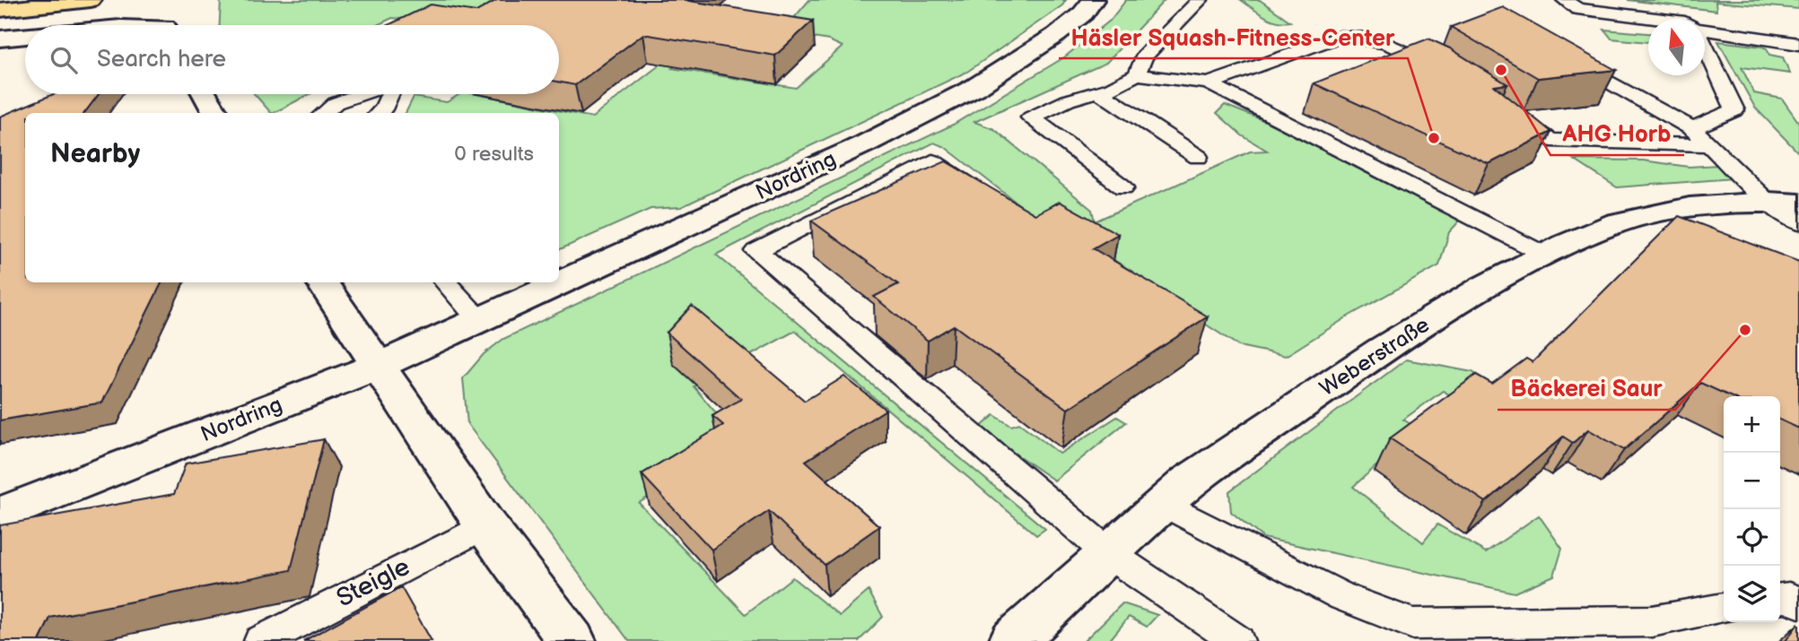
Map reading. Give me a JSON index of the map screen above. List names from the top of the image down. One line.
{"streets":{"street":["Nordring","Weberstraße"],"lane":["Steigle"]},"places":["AHG Horb","Häsler Squash-Fitness-Center","Bäckerei Saur"],"north":"top","page":{"search":"Search here","heading":["Nearby","0 results"],"map_buttons":["+","−"]}}
